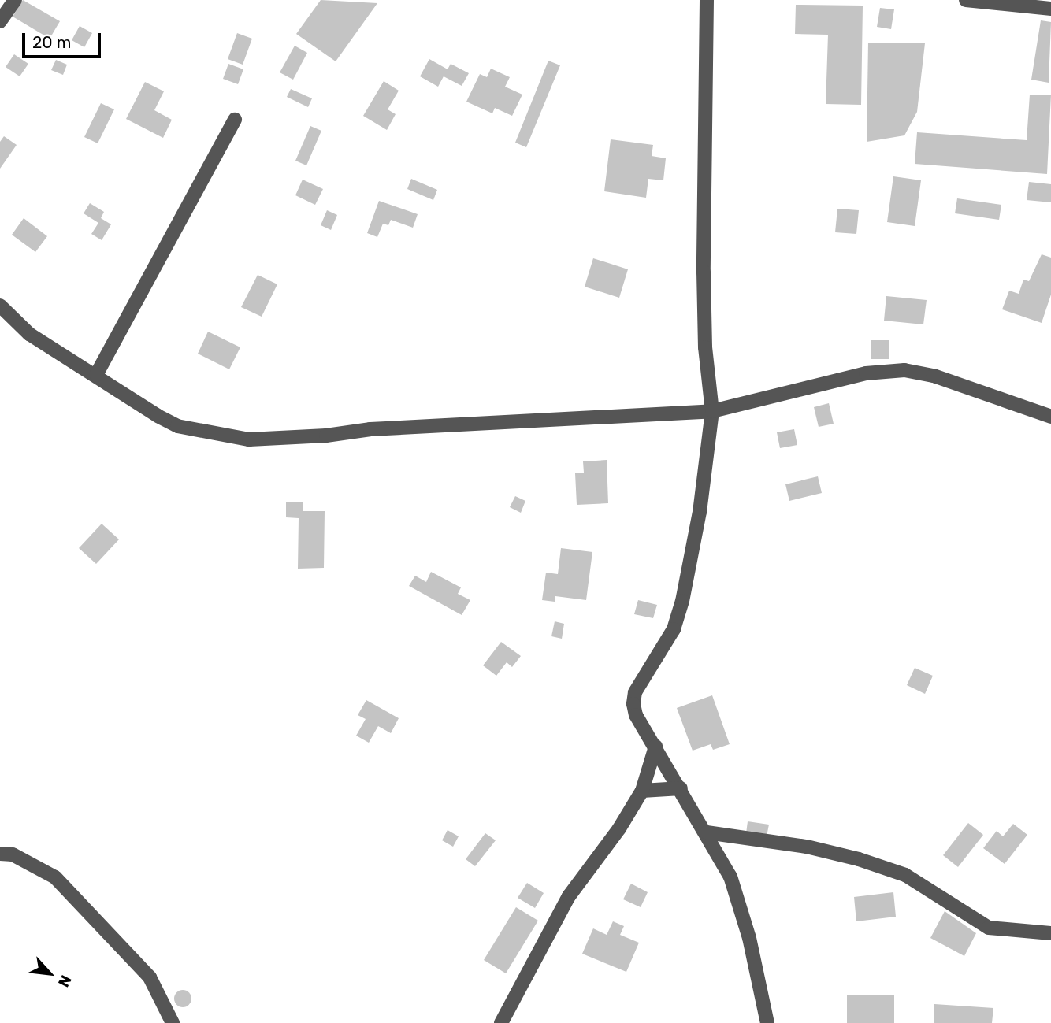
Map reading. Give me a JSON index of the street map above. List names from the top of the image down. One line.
{"scale_bar":"20 m","north":"bottom right"}
